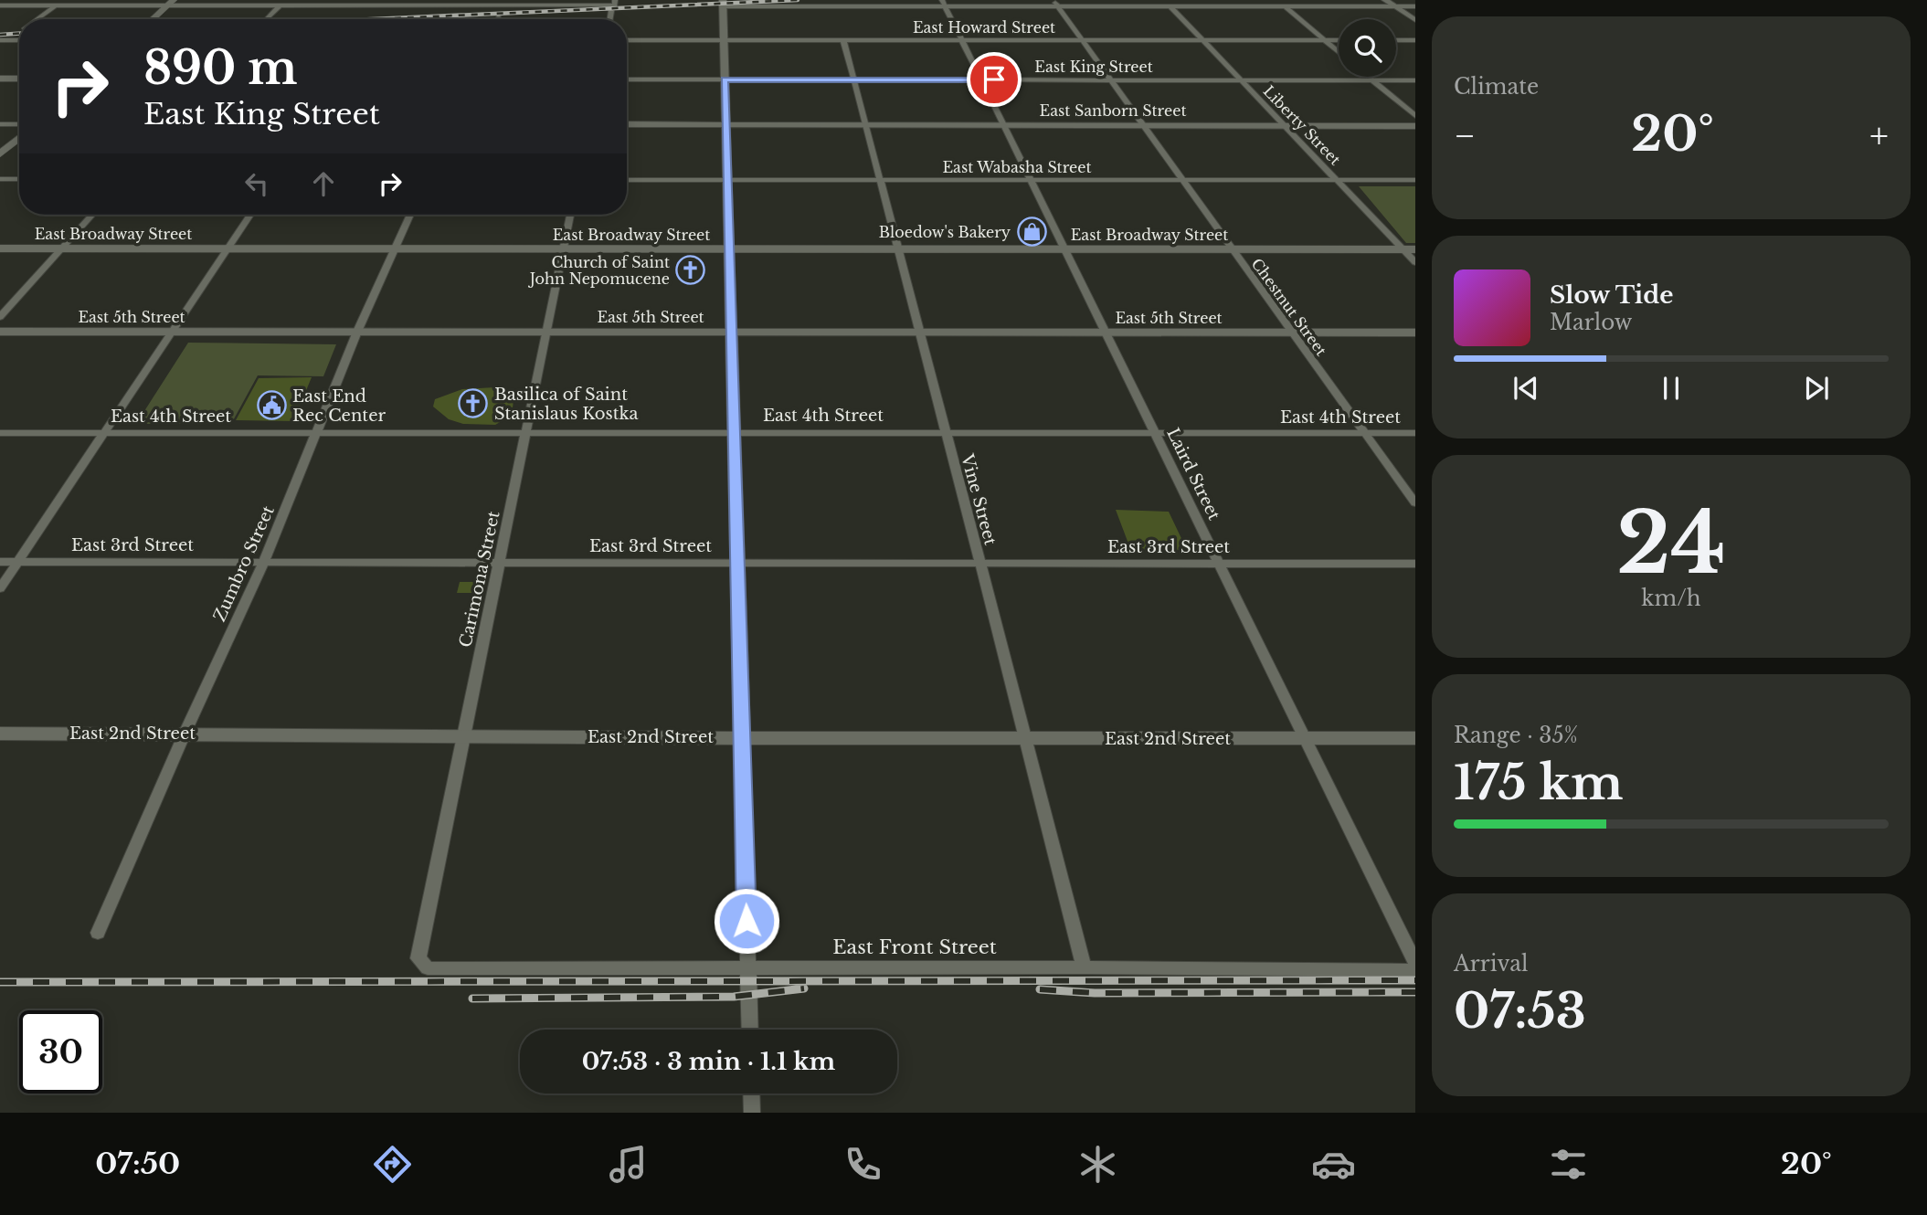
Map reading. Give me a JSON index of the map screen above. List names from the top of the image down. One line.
{"streets":{"main road":["East Broadway Street"],"street":["East Howard Street","East King Street","East Sanborn Street","Liberty Street","East Wabasha Street","Chestnut Street","East 5th Street","East 4th Street","Laird Street","Vine Street","East 3rd Street","Zumbro Street","Carimona Street","East 2nd Street","East Front Street"]},"crossings":[["East Howard Street","Liberty Street"],["East Howard Street","Chestnut Street"],["East Howard Street","Laird Street"],["East Howard Street","Vine Street"],["East King Street","Liberty Street"],["East King Street","Chestnut Street"],["East King Street","Laird Street"],["East King Street","Vine Street"],["East Sanborn Street","Liberty Street"],["East Sanborn Street","Chestnut Street"],["East Sanborn Street","Laird Street"],["East Sanborn Street","Vine Street"],["Liberty Street","East Wabasha Street"],["Liberty Street","East Broadway Street"],["East Wabasha Street","Chestnut Street"],["East Wabasha Street","Laird Street"],["East Wabasha Street","Vine Street"],["East Broadway Street","Chestnut Street"],["East Broadway Street","Laird Street"],["East Broadway Street","Vine Street"],["East Broadway Street","Zumbro Street"],["East Broadway Street","Carimona Street"],["Chestnut Street","East 5th Street"],["Chestnut Street","East 4th Street"],["East 5th Street","Laird Street"],["East 5th Street","Vine Street"],["East 5th Street","Zumbro Street"],["East 5th Street","Carimona Street"],["East 4th Street","Laird Street"],["East 4th Street","Vine Street"],["East 4th Street","Zumbro Street"],["East 4th Street","Carimona Street"],["Laird Street","East 3rd Street"],["Laird Street","East 2nd Street"],["Vine Street","East 3rd Street"],["Vine Street","East 2nd Street"],["Vine Street","East Front Street"],["East 3rd Street","Zumbro Street"],["East 3rd Street","Carimona Street"],["Zumbro Street","East 2nd Street"],["Carimona Street","East 2nd Street"],["Carimona Street","East Front Street"]],"places":{"shop":["Bloedow's Bakery"],"church":["Church of Saint John Nepomucene","Basilica of Saint Stanislaus Kostka"],"public building":["East End Rec Center"]},"page":{"tile":["Climate",["24","km/h"],["Range · 35%","175 km"],["Arrival","07:53"]],"turn":["890 m","East King Street"],"heat":["−","20°","+"],"song":["Slow Tide","Marlow"],"limit":"30","trip":"07:53 · 3 min · 1.1 km","tabs":["07:50","20°"]}}
